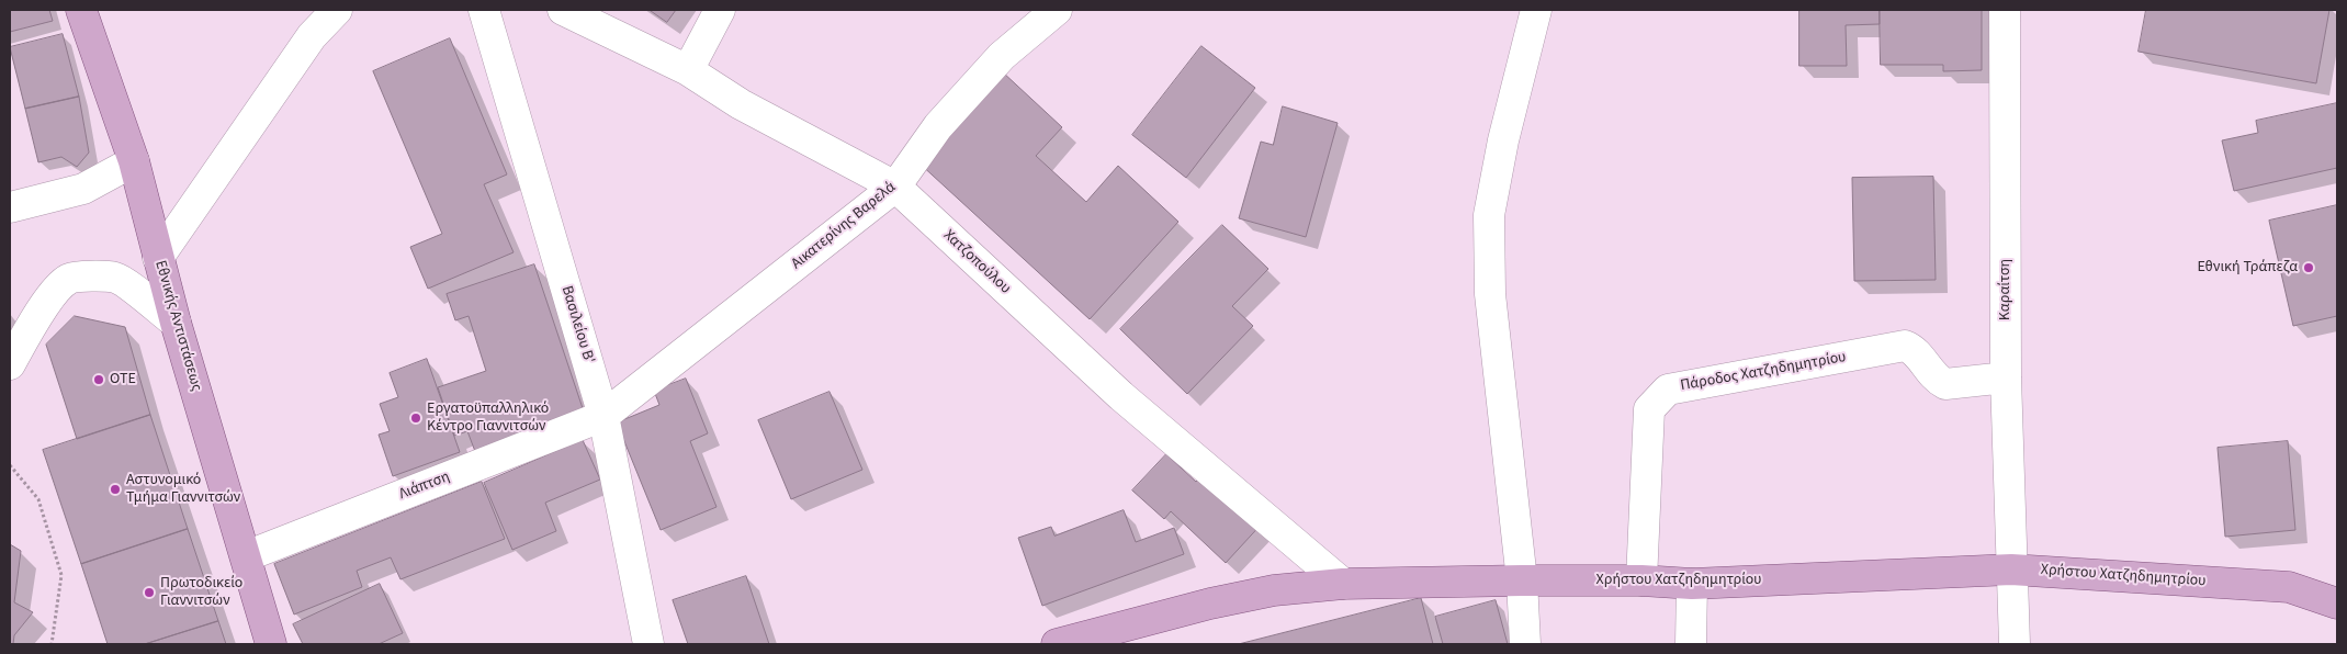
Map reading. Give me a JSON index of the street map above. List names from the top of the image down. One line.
{"streets":{"main road":["Εθνικής Αντιστάσεως","Χρήστου Χατζηδημητρίου"],"street":["Αικατερίνης Βαρελά","Χατζοπούλου","Καραίτση","Βασιλείου Β'","Πάροδος Χατζηδημητρίου","Λιάπτση"]},"crossings":[["Αικατερίνης Βαρελά","Χατζοπούλου"],["Αικατερίνης Βαρελά","Βασιλείου Β'"],["Αικατερίνης Βαρελά","Λιάπτση"],["Χατζοπούλου","Χρήστου Χατζηδημητρίου"],["Καραίτση","Πάροδος Χατζηδημητρίου"],["Καραίτση","Χρήστου Χατζηδημητρίου"],["Βασιλείου Β'","Λιάπτση"],["Εθνικής Αντιστάσεως","Λιάπτση"],["Πάροδος Χατζηδημητρίου","Χρήστου Χατζηδημητρίου"]],"places":["Εθνική Τράπεζα","ΟΤΕ","Εργατοϋπαλληλικό Κέντρο Γιαννιτσών","Αστυνομικό Τμήμα Γιαννιτσών","Πρωτοδικείο Γιαννιτσών"]}
